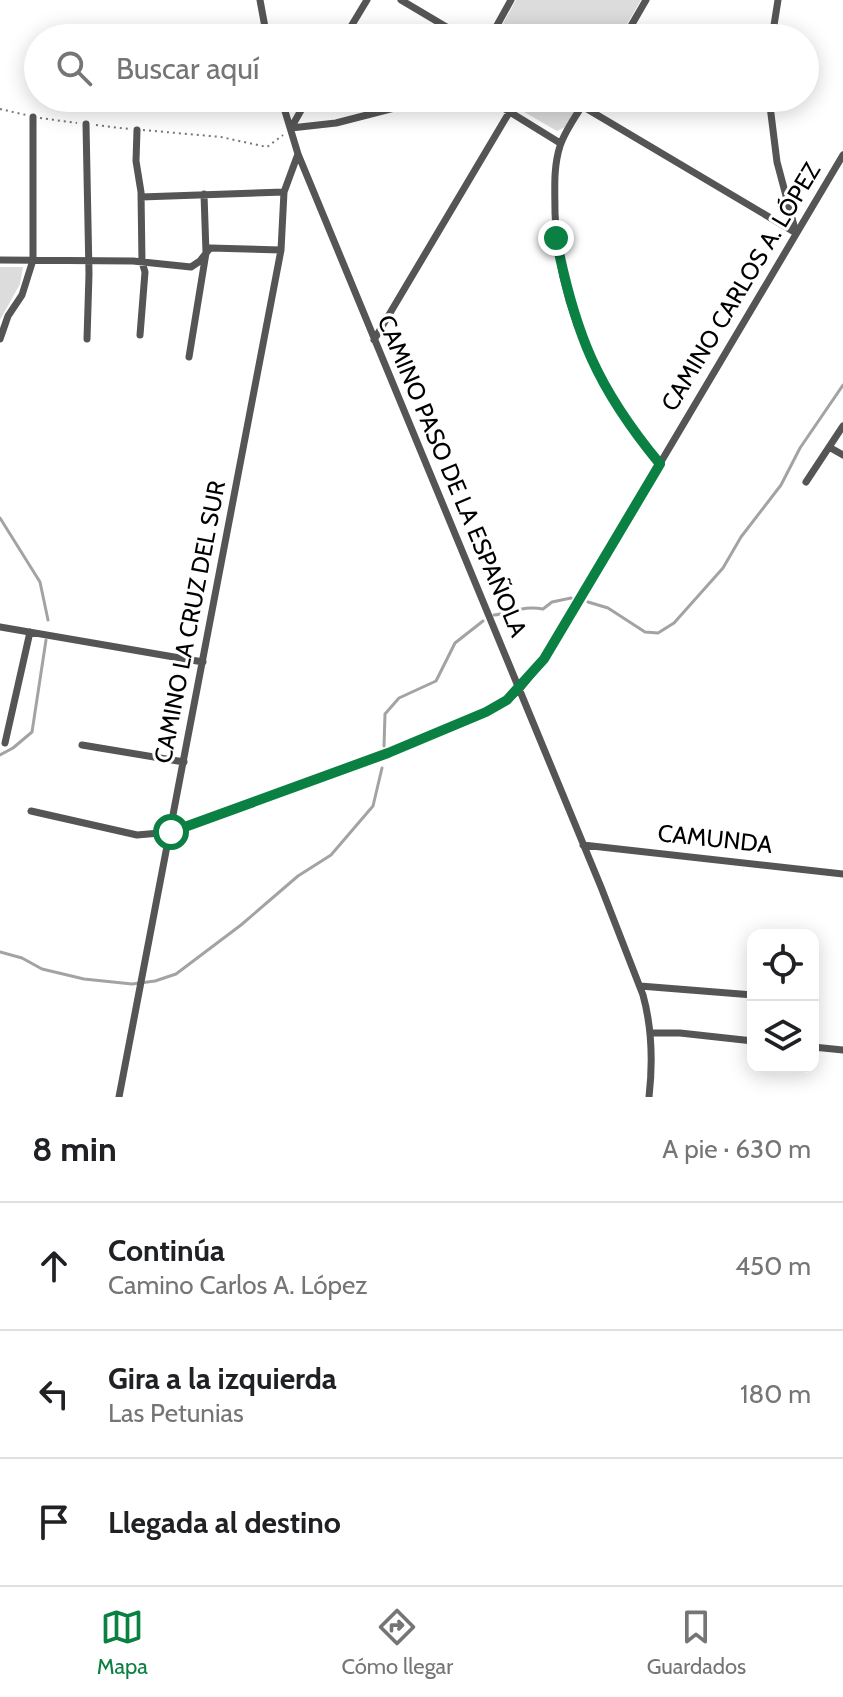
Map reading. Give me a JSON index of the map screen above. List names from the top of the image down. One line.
{"streets":{"street":["CAMINO CARLOS A. LÓPEZ","CAMINO PASO DE LA ESPAÑOLA","CAMINO LA CRUZ DEL SUR","CAMUNDA"]},"crossings":[["CAMINO CARLOS A. LÓPEZ","CAMINO PASO DE LA ESPAÑOLA"],["CAMINO CARLOS A. LÓPEZ","CAMINO LA CRUZ DEL SUR"],["CAMINO PASO DE LA ESPAÑOLA","CAMINO LA CRUZ DEL SUR"],["CAMINO PASO DE LA ESPAÑOLA","CAMUNDA"]],"page":{"search":"Buscar aquí","heading":["8 min","A pie · 630 m"],"list":[["Continúa","Camino Carlos A. López","450 m"],["Gira a la izquierda","Las Petunias","180 m"],"Llegada al destino"],"nav":["Mapa","Cómo llegar","Guardados"]}}
